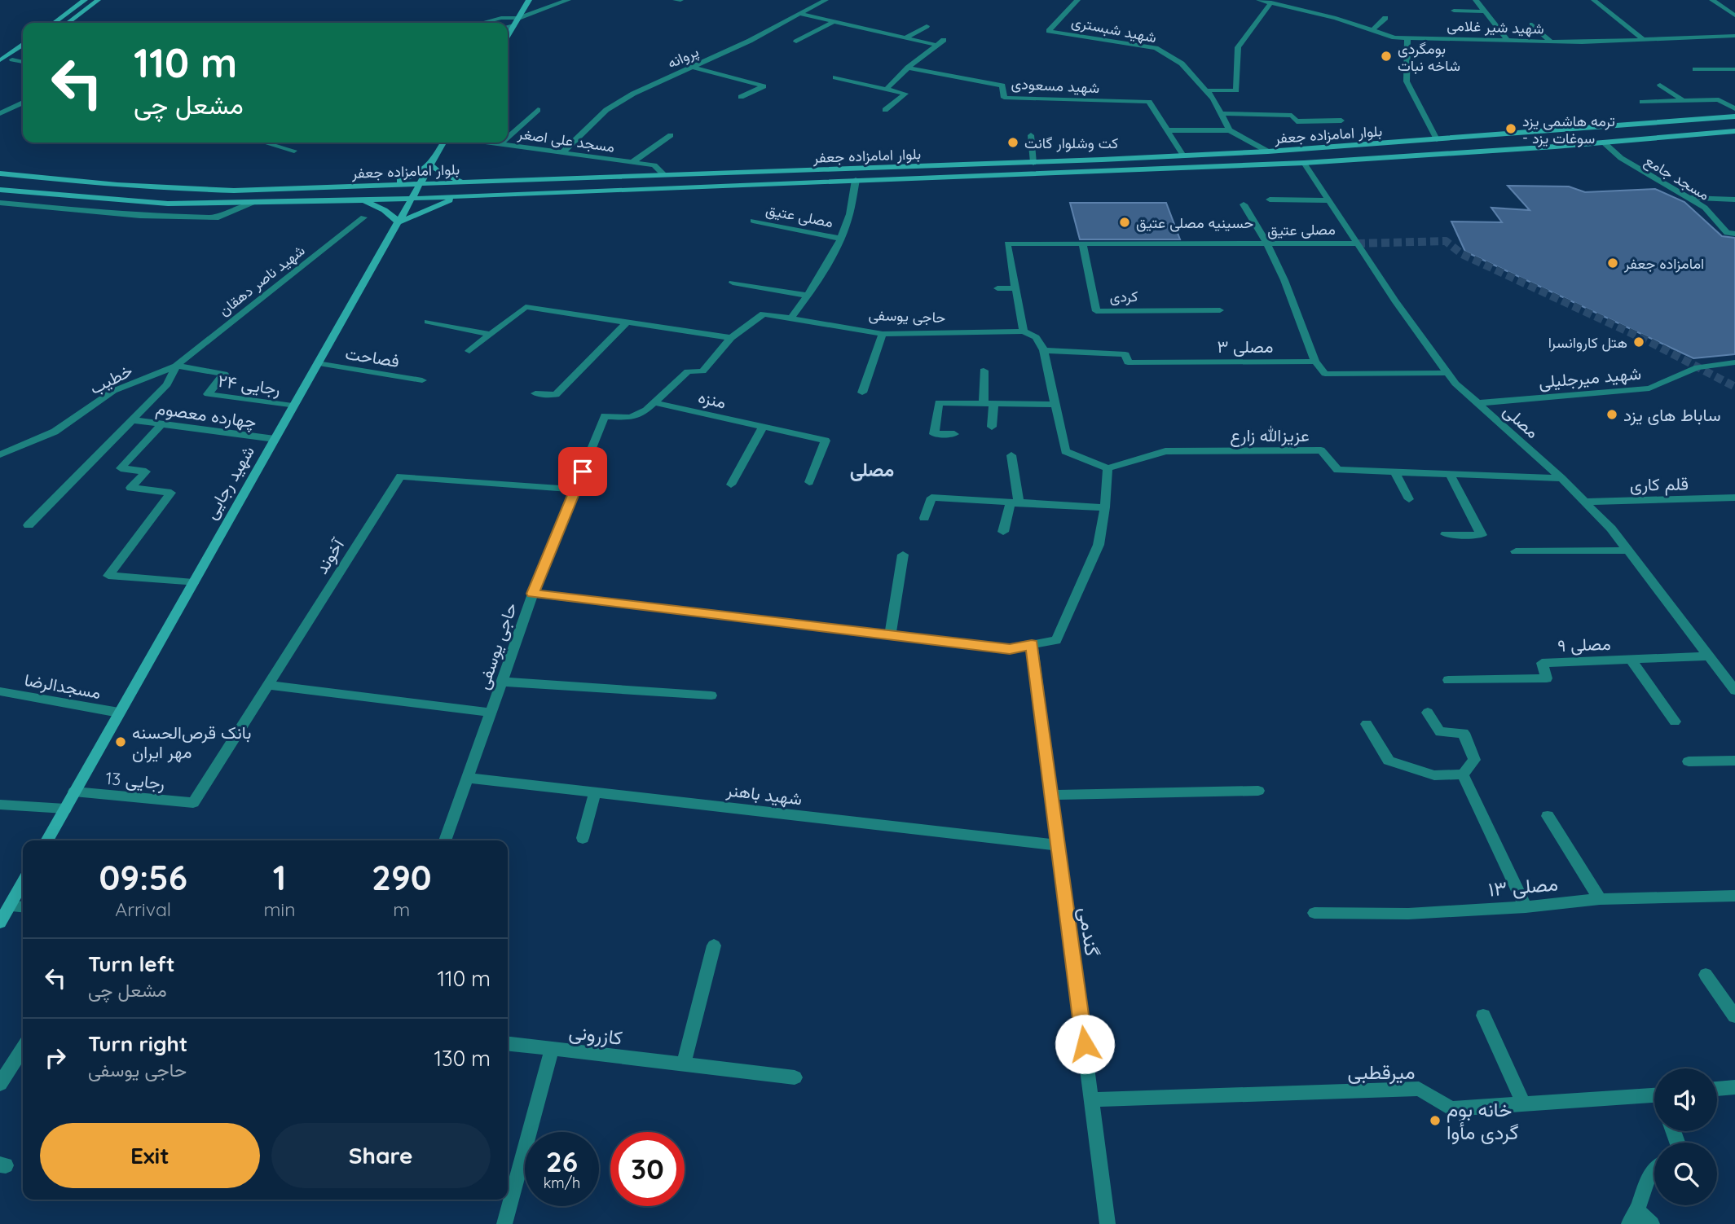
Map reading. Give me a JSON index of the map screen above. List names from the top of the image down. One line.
{"streets":{"main road":["بلوار امامزاده جعفر","شهید رجایی"],"street":["شهید شیر غلامی","شهید شبستری","پروانه","شهید مسعودی","مسجد علی اصغر","مسجد جامع","مصلی عتیق","شهید ناصر دهقان","کردی","حاجی یوسفی","مصلی ۳","فصاحت","شهید میرجلیلی","خطیب","رجایی ۲۴","منزه","چهارده معصوم","مصلی","عزیزالله زارع","قلم کاری","آخوند","مصلی ۹","مسجدالرضا","رجایی 13","شهید باهنر","مصلی ۱۳","گندمی","کازرونی","میرقطبی"]},"crossings":[["پروانه","مسجد علی اصغر"],["شهید مسعودی","بلوار امامزاده جعفر"],["بلوار امامزاده جعفر","مسجد علی اصغر"],["بلوار امامزاده جعفر","مسجد جامع"],["بلوار امامزاده جعفر","مصلی"],["بلوار امامزاده جعفر","شهید رجایی"],["مصلی عتیق","کردی"],["مصلی عتیق","مصلی"],["شهید ناصر دهقان","خطیب"],["شهید ناصر دهقان","رجایی ۲۴"],["حاجی یوسفی","منزه"],["حاجی یوسفی","آخوند"],["حاجی یوسفی","شهید باهنر"],["مصلی ۳","مصلی"],["فصاحت","شهید رجایی"],["شهید میرجلیلی","مصلی"],["خطیب","رجایی ۲۴"],["رجایی ۲۴","شهید رجایی"],["چهارده معصوم","شهید رجایی"],["مصلی","عزیزالله زارع"],["مصلی","قلم کاری"],["مصلی","مصلی ۹"],["شهید رجایی","مسجدالرضا"],["شهید رجایی","رجایی 13"],["آخوند","رجایی 13"],["شهید باهنر","گندمی"],["گندمی","میرقطبی"]],"districts":["مصلی"],"places":["بومگردی شاخه نبات","ترمه هاشمی یزد - سوغات یزد","کت وشلوار گانت","حسینیه مصلی عتیق","امامزاده جعفر","هتل کاروانسرا","ساباط های یزد","بانک قرص‌الحسنه مهر ایران","خانه بوم گردی مأوا"],"page":{"turn":["110 m","مشعل چی"],"eta":["09:56","Arrival","1","min","290","m"],"list":[{"name":"Turn left","note":"مشعل چی","value":"110 m"},{"name":"Turn right","note":"حاجی یوسفی","value":"130 m"}],"buttons":["Exit","Share"],"speed":"26 km/h","limit":"30"}}
